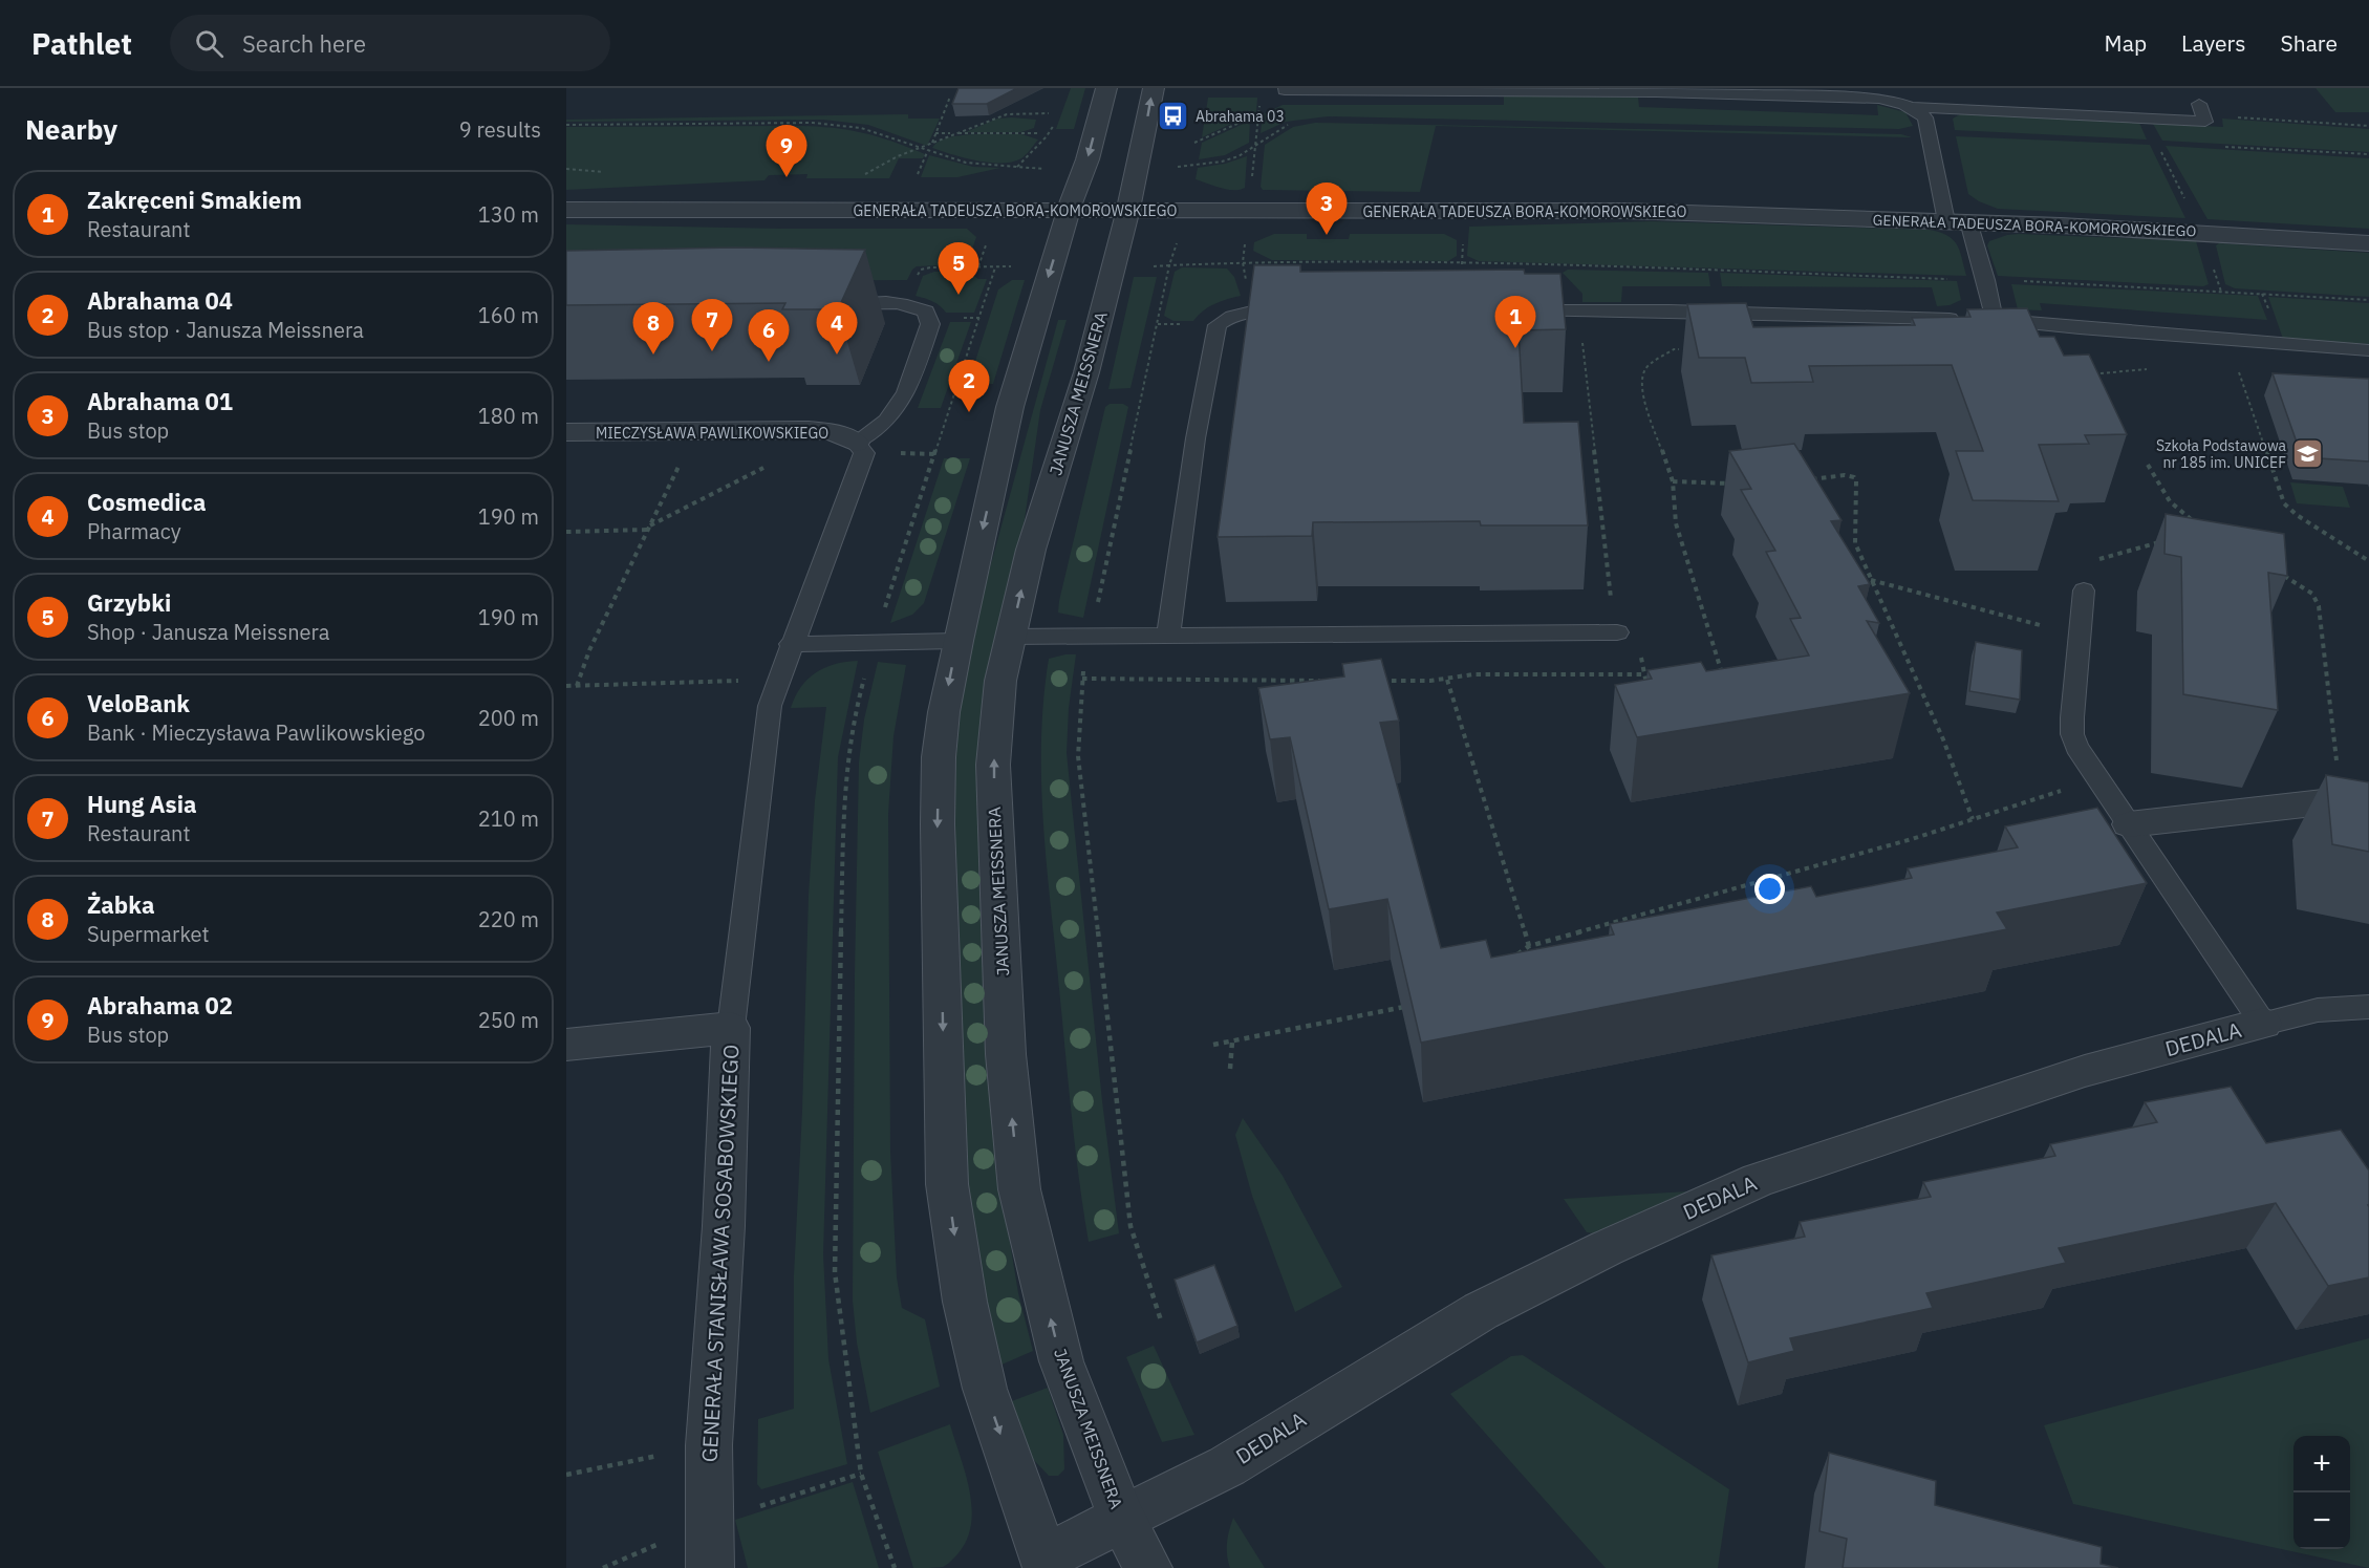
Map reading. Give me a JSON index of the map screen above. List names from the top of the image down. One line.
{"streets":{"street":["GENERAŁA TADEUSZA BORA-KOMOROWSKIEGO","JANUSZA MEISSNERA","MIECZYSŁAWA PAWLIKOWSKIEGO","DEDALA","GENERAŁA STANISŁAWA SOSABOWSKIEGO"]},"crossings":[["GENERAŁA TADEUSZA BORA-KOMOROWSKIEGO","JANUSZA MEISSNERA"],["JANUSZA MEISSNERA","DEDALA"]],"places":{"bus stop":["Abrahama 03"],"school or university":["Szkoła Podstawowa nr 185 im. UNICEF"]},"page":{"header":"Pathlet","search":"Search here","nav":["Map","Layers","Share"],"heading":["Nearby","9 results"],"pins":["9","3","5","1","7","4","8","6","2"],"list":[{"mark":"1","name":"Zakręceni Smakiem","note":"Restaurant","value":"130 m"},{"mark":"2","name":"Abrahama 04","note":"Bus stop · Janusza Meissnera","value":"160 m"},{"mark":"3","name":"Abrahama 01","note":"Bus stop","value":"180 m"},{"mark":"4","name":"Cosmedica","note":"Pharmacy","value":"190 m"},{"mark":"5","name":"Grzybki","note":"Shop · Janusza Meissnera","value":"190 m"},{"mark":"6","name":"VeloBank","note":"Bank · Mieczysława Pawlikowskiego","value":"200 m"},{"mark":"7","name":"Hung Asia","note":"Restaurant","value":"210 m"},{"mark":"8","name":"Żabka","note":"Supermarket","value":"220 m"},{"mark":"9","name":"Abrahama 02","note":"Bus stop","value":"250 m"}],"map_buttons":["+","−"]}}
